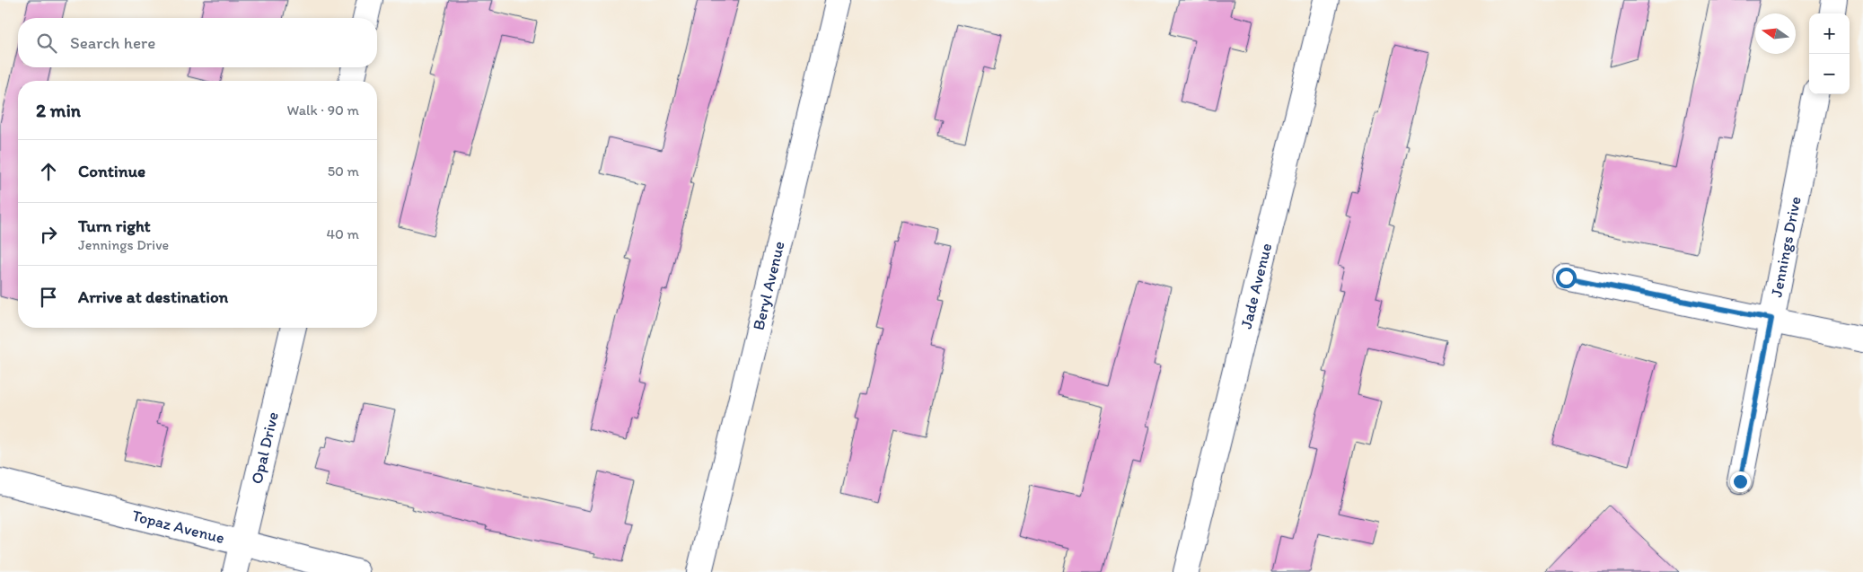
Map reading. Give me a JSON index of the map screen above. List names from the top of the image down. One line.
{"streets":{"street":["Jennings Drive","Beryl Avenue","Jade Avenue","Opal Drive","Topaz Avenue"]},"crossings":[["Opal Drive","Topaz Avenue"]],"north":"left","page":{"map_buttons":["+","−"],"search":"Search here","heading":["2 min","Walk · 90 m"],"list":[["Continue","50 m"],["Turn right","Jennings Drive","40 m"],"Arrive at destination"]}}
